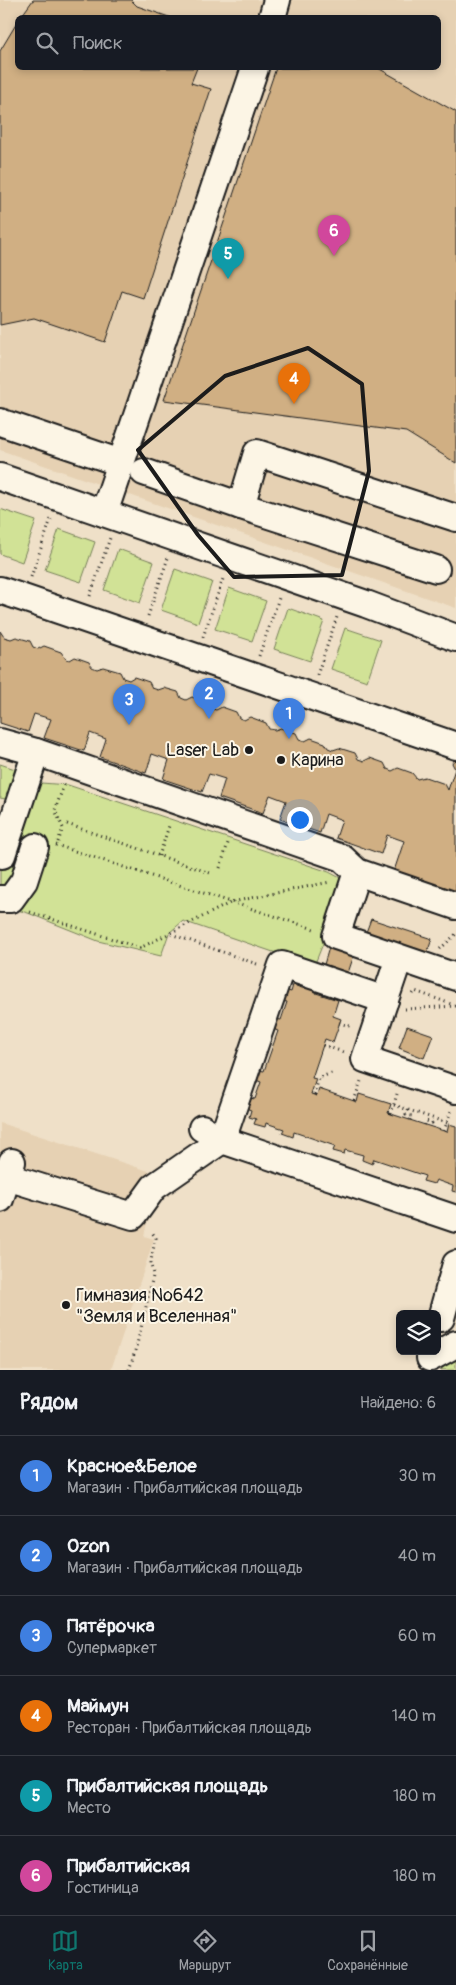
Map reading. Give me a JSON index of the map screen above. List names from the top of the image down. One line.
{"places":["Laser Lab","Карина","Гимназия №642 \"Земля и Вселенная\""],"page":{"search":"Поиск","pins":["6","5","4","2","3","1"],"heading":["Рядом","Найдено: 6"],"list":[{"mark":"1","name":"Красное&Белое","note":"Магазин · Прибалтийская площадь","value":"30 m"},{"mark":"2","name":"Ozon","note":"Магазин · Прибалтийская площадь","value":"40 m"},{"mark":"3","name":"Пятёрочка","note":"Супермаркет","value":"60 m"},{"mark":"4","name":"Маймун","note":"Ресторан · Прибалтийская площадь","value":"140 m"},{"mark":"5","name":"Прибалтийская площадь","note":"Место","value":"180 m"},{"mark":"6","name":"Прибалтийская","note":"Гостиница","value":"180 m"}],"nav":["Карта","Маршрут","Сохранённые"]}}
